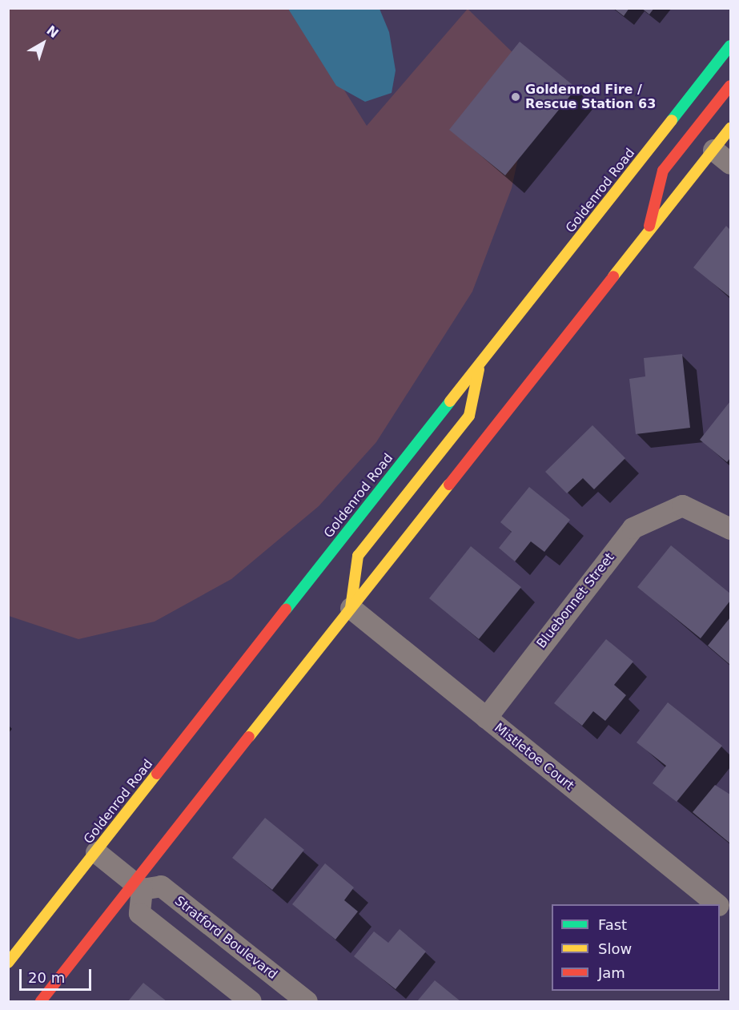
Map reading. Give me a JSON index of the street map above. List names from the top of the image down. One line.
{"streets":{"main road":["Goldenrod Road"],"street":["Bluebonnet Street","Mistletoe Court","Stratford Boulevard"]},"crossings":[["Bluebonnet Street","Mistletoe Court"]],"places":["Goldenrod Fire / Rescue Station 63"],"legend":["Fast","Slow","Jam"],"scale_bar":"20 m","north":"top right"}
